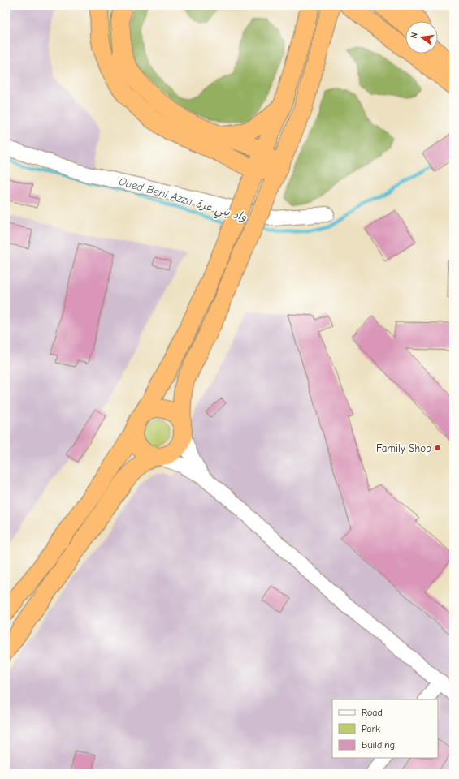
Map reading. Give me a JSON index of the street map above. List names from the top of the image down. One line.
{"water":["Oued Beni Azza واد بني عزة"],"places":["Family Shop"],"legend":["Road","Park","Building"],"north":"left"}
